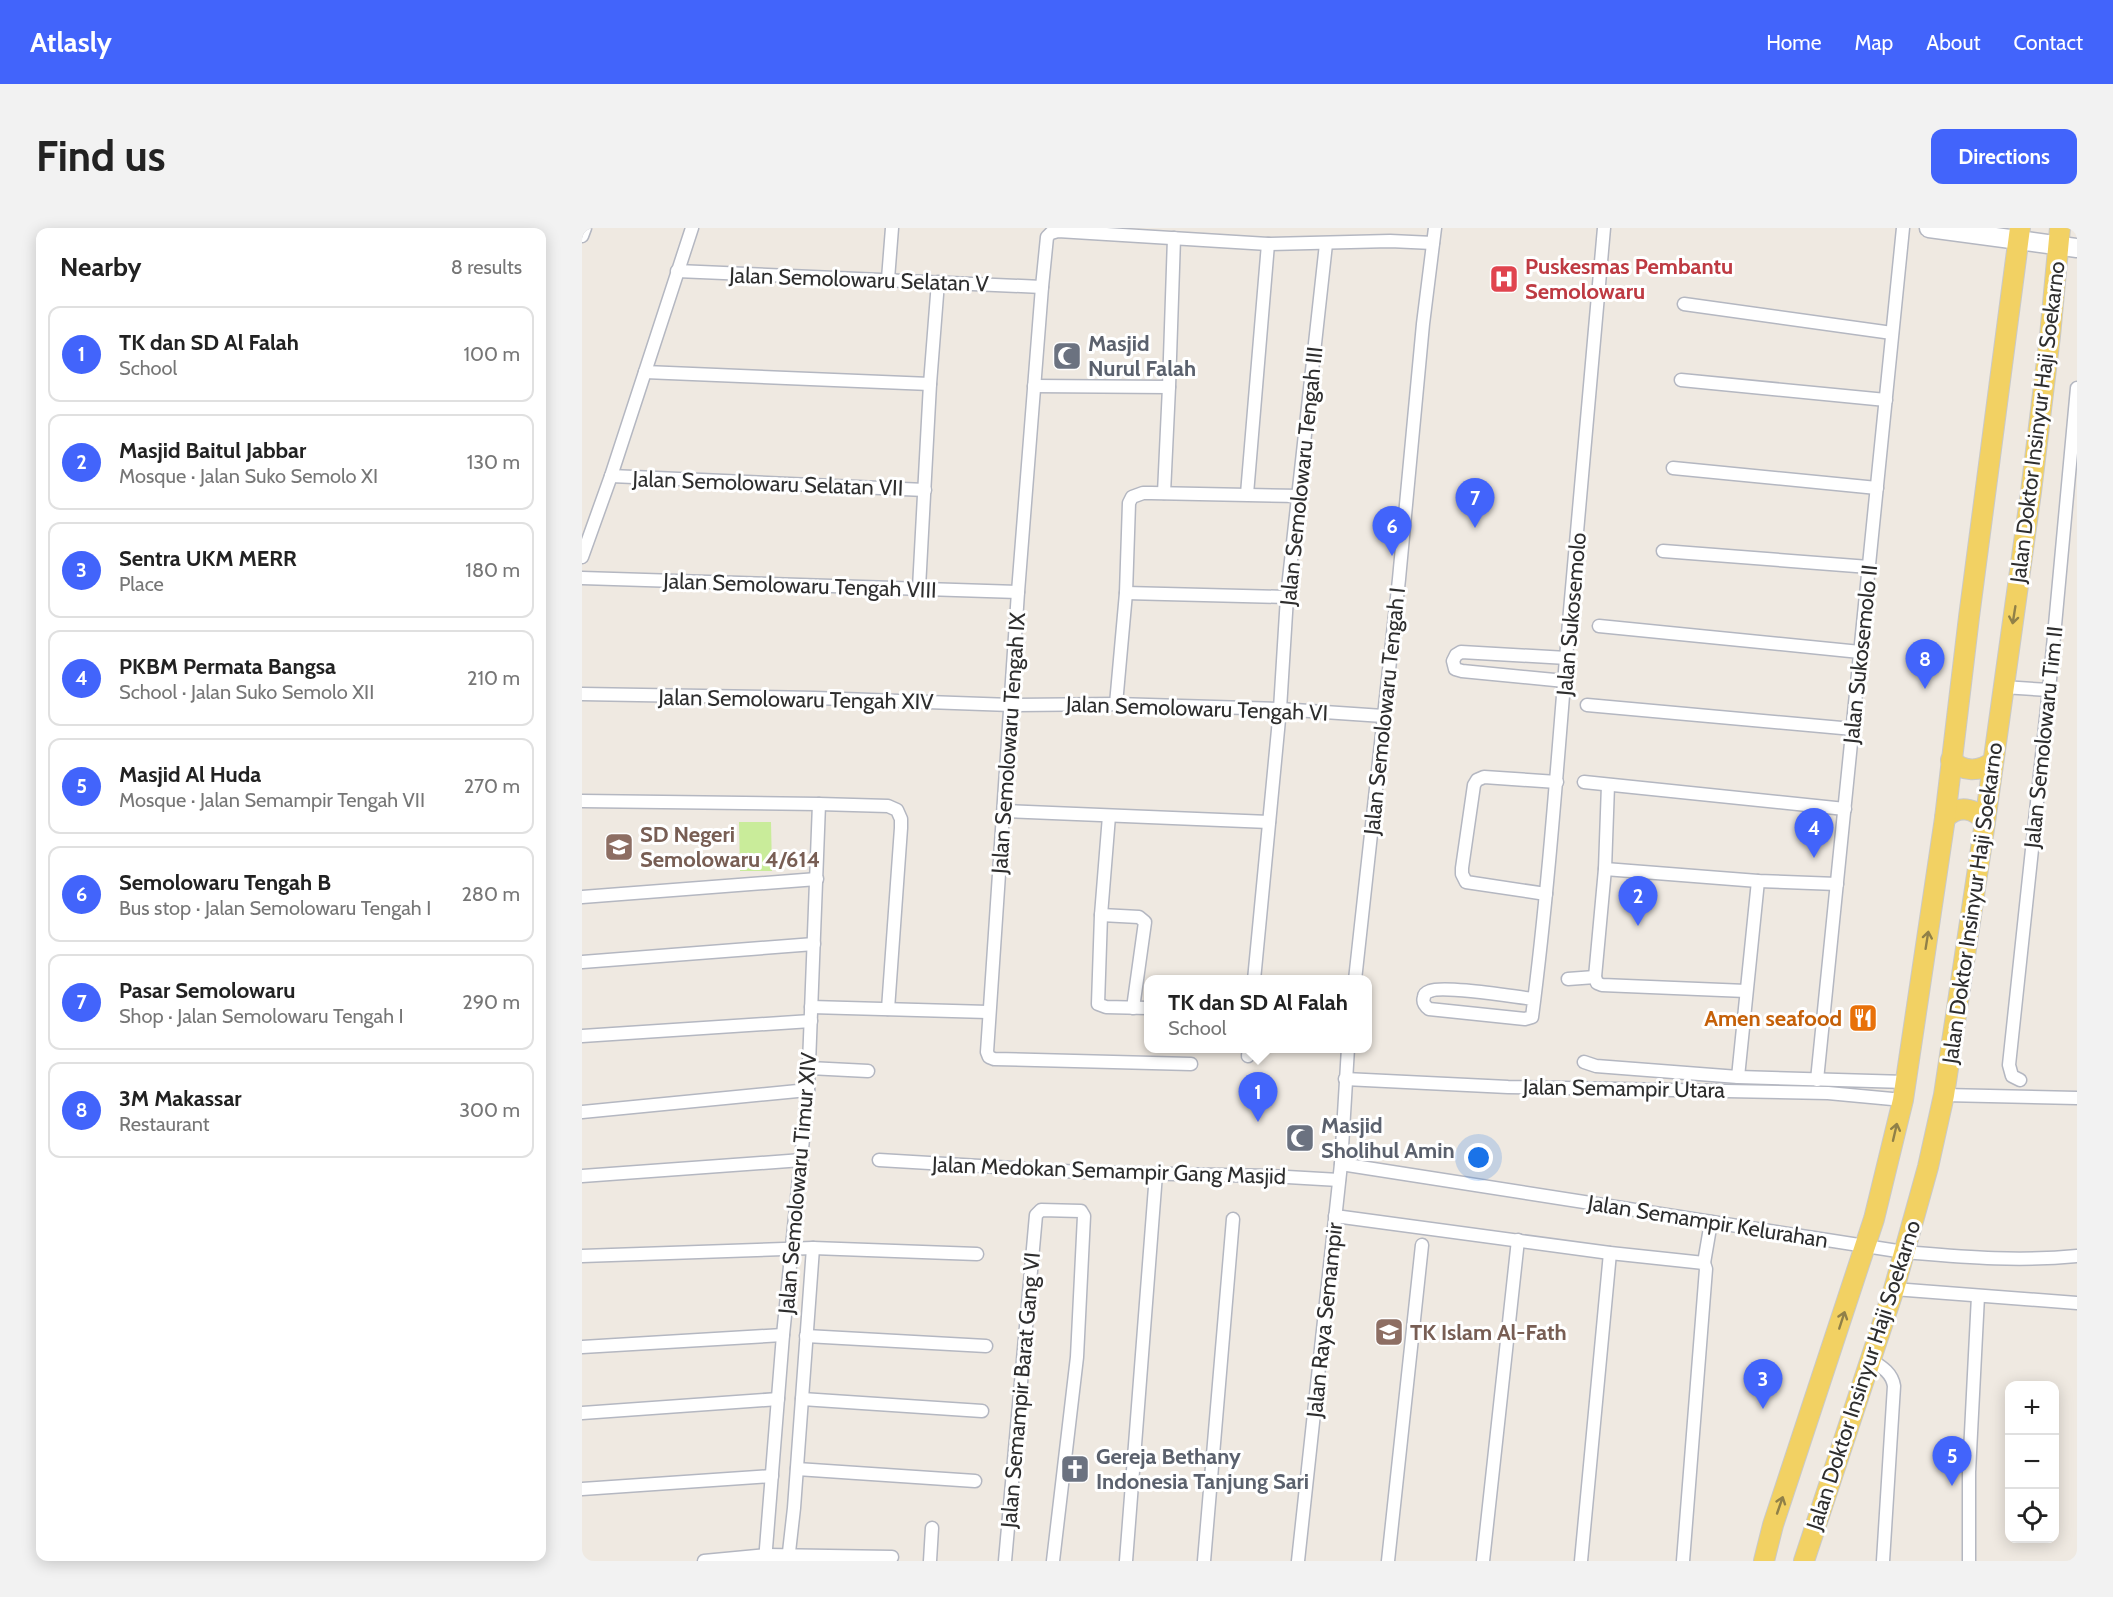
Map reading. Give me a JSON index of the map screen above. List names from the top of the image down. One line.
{"streets":{"main road":["Jalan Doktor Insinyur Haji Soekarno"],"street":["Jalan Semolowaru Selatan V","Jalan Semolowaru Tengah III","Jalan Semolowaru Selatan VII","Jalan Semolowaru Tengah VIII","Jalan Sukosemolo","Jalan Sukosemolo II","Jalan Semolowaru Tengah XIV","Jalan Semolowaru Tengah VI","Jalan Semolowaru Tengah I","Jalan Semolowaru Tim II","Jalan Semolowaru Tengah IX","Jalan Semampir Utara","Jalan Medokan Semampir Gang Masjid","Jalan Semolowaru Timur XIV","Jalan Semampir Kelurahan","Jalan Raya Semampir","Jalan Semampir Barat Gang VI"]},"crossings":[["Jalan Semolowaru Selatan V","Jalan Semolowaru Tengah IX"],["Jalan Doktor Insinyur Haji Soekarno","Jalan Semampir Utara"],["Jalan Doktor Insinyur Haji Soekarno","Jalan Semampir Kelurahan"],["Jalan Semolowaru Tengah III","Jalan Semolowaru Tengah VI"],["Jalan Semolowaru Tengah VIII","Jalan Semolowaru Tengah IX"],["Jalan Semolowaru Tengah XIV","Jalan Semolowaru Tengah VI"],["Jalan Semolowaru Tengah XIV","Jalan Semolowaru Tengah IX"],["Jalan Semolowaru Tengah VI","Jalan Semolowaru Tengah I"],["Jalan Semolowaru Tengah VI","Jalan Semolowaru Tengah IX"],["Jalan Semampir Utara","Jalan Raya Semampir"],["Jalan Medokan Semampir Gang Masjid","Jalan Raya Semampir"],["Jalan Semampir Kelurahan","Jalan Raya Semampir"]],"places":{"hospital":["Puskesmas Pembantu Semolowaru"],"mosque":["Masjid Nurul Falah","Masjid Sholihul Amin"],"school or university":["SD Negeri Semolowaru 4/614","TK Islam Al-Fath"],"restaurant":["Amen seafood"],"church":["Gereja Bethany Indonesia Tanjung Sari"]},"page":{"header":"Atlasly","nav":["Home","Map","About","Contact"],"buttons":"Directions","title":"Find us","heading":["Nearby","8 results"],"list":[{"mark":"1","name":"TK dan SD Al Falah","note":"School","value":"100 m"},{"mark":"2","name":"Masjid Baitul Jabbar","note":"Mosque · Jalan Suko Semolo XI","value":"130 m"},{"mark":"3","name":"Sentra UKM MERR","note":"Place","value":"180 m"},{"mark":"4","name":"PKBM Permata Bangsa","note":"School · Jalan Suko Semolo XII","value":"210 m"},{"mark":"5","name":"Masjid Al Huda","note":"Mosque · Jalan Semampir Tengah VII","value":"270 m"},{"mark":"6","name":"Semolowaru Tengah B","note":"Bus stop · Jalan Semolowaru Tengah I","value":"280 m"},{"mark":"7","name":"Pasar Semolowaru","note":"Shop · Jalan Semolowaru Tengah I","value":"290 m"},{"mark":"8","name":"3M Makassar","note":"Restaurant","value":"300 m"}],"pins":["7","6","8","4","2","1","3","5"],"popup":["TK dan SD Al Falah","School"],"map_buttons":["+","−"]}}
